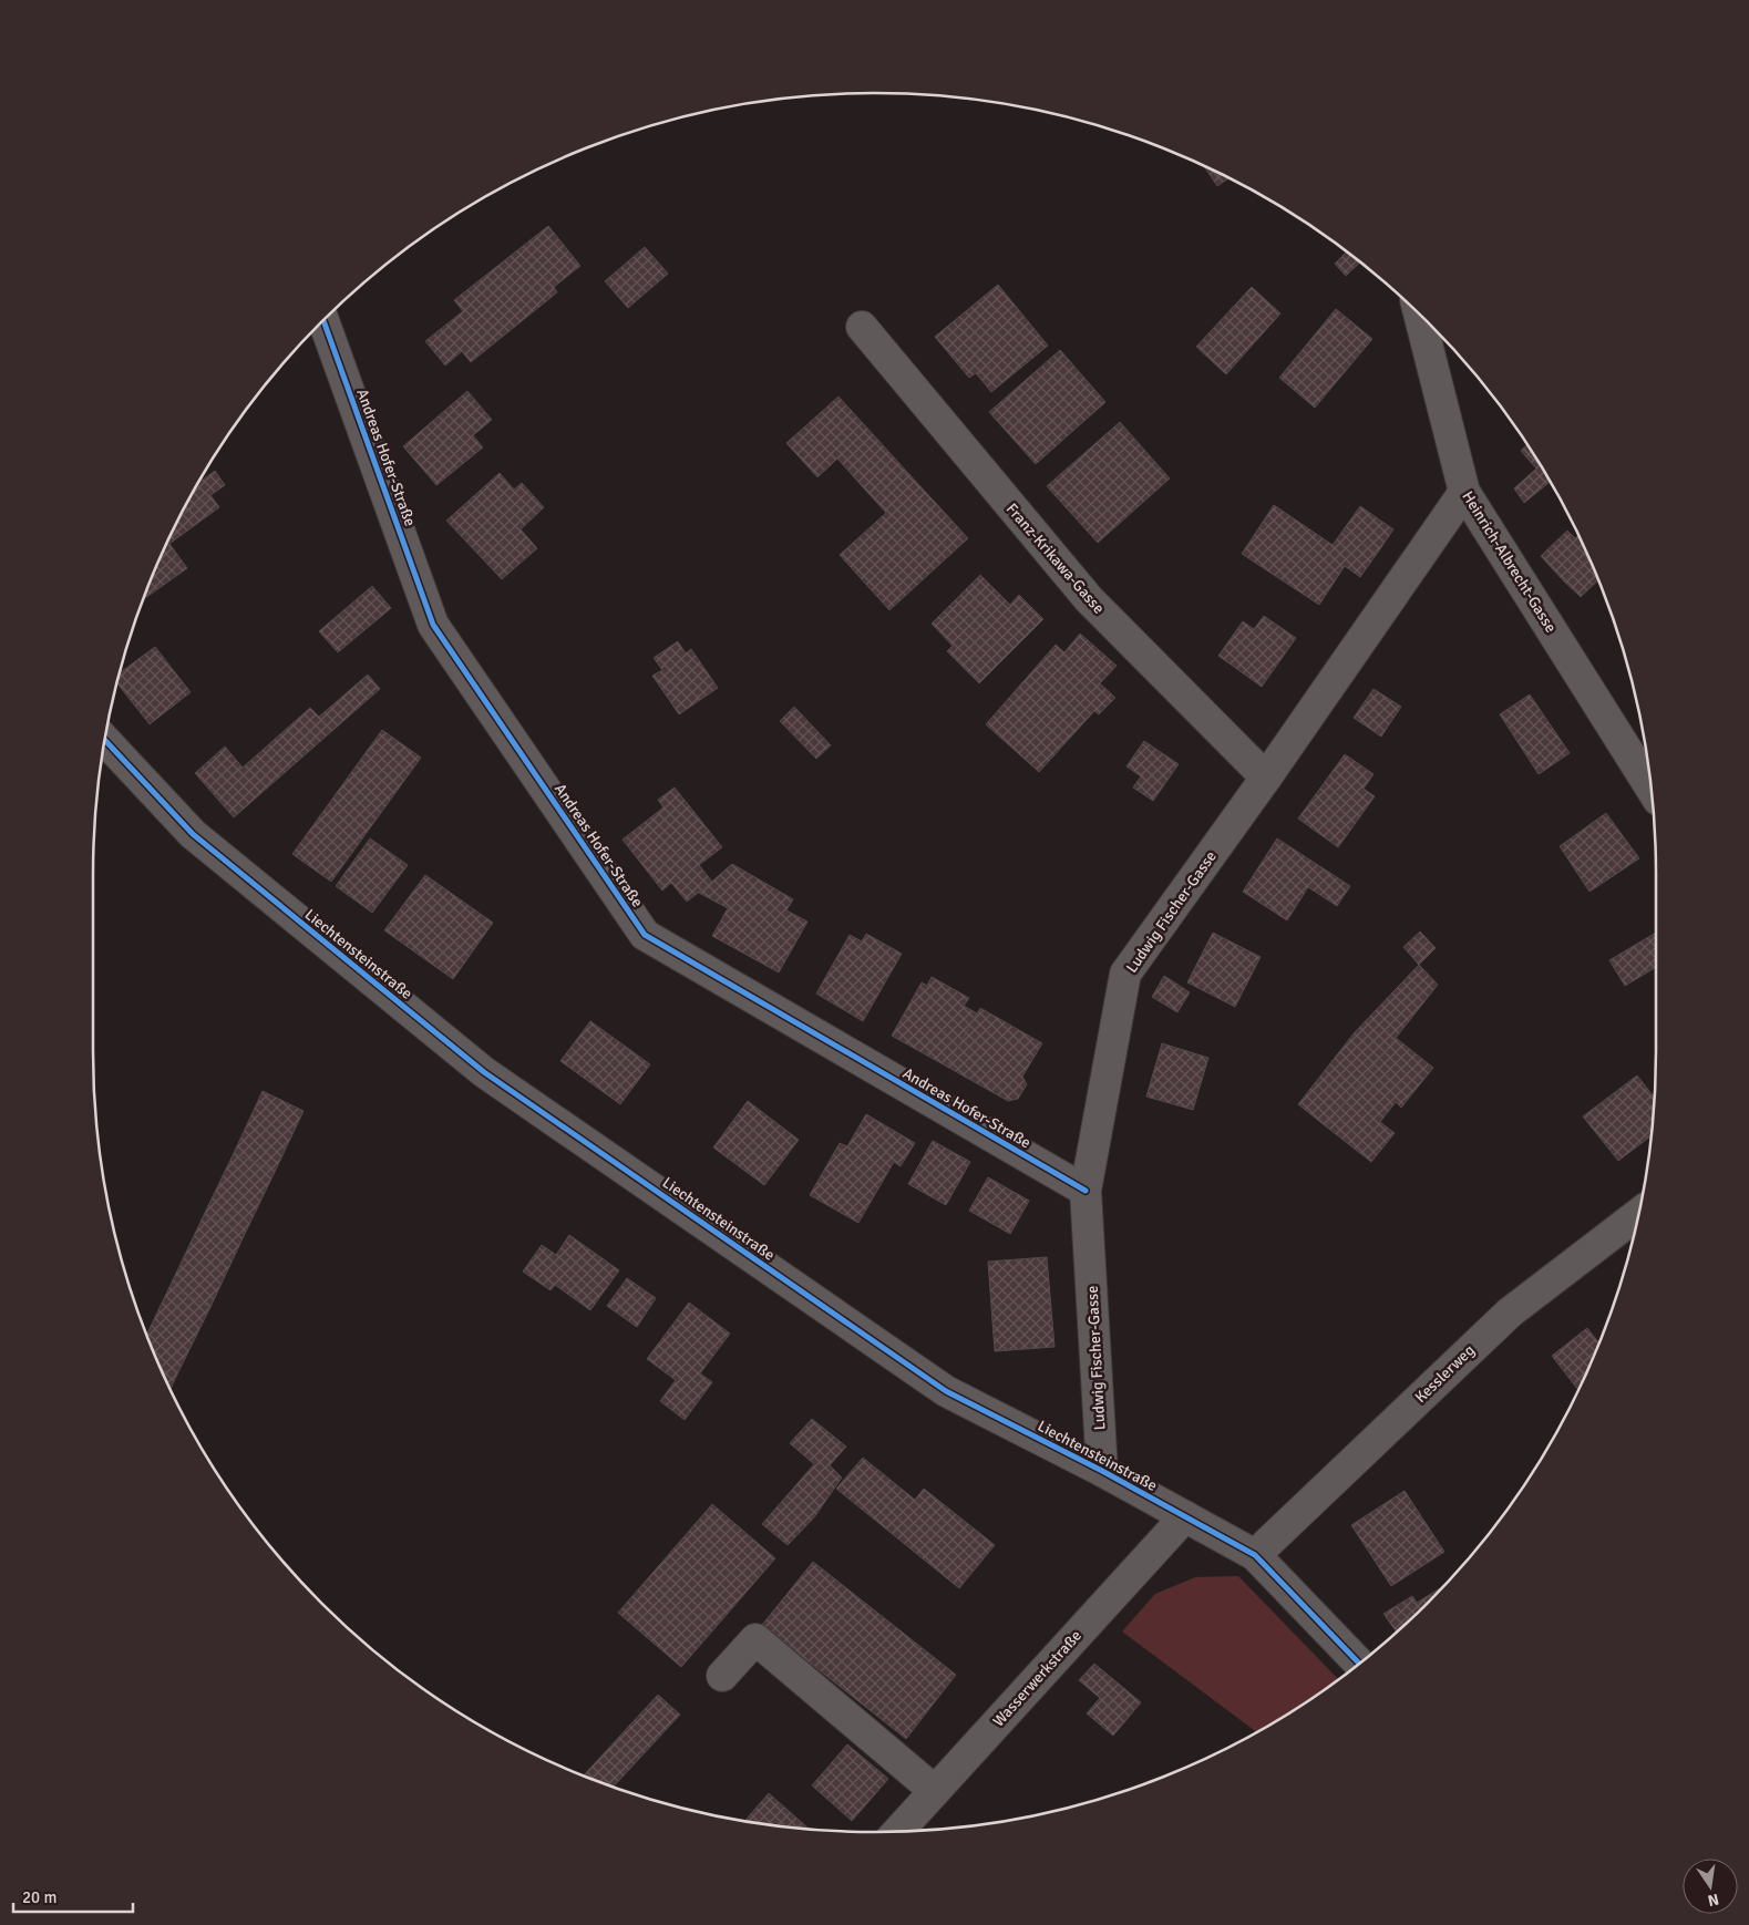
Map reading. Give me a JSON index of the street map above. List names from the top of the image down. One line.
{"streets":{"street":["Andreas Hofer-Straße","Franz-Krikawa-Gasse","Heinrich-Albrecht-Gasse","Ludwig Fischer-Gasse","Liechtensteinstraße","Kesslerweg","Wasserwerkstraße"]},"crossings":[["Andreas Hofer-Straße","Ludwig Fischer-Gasse"],["Franz-Krikawa-Gasse","Ludwig Fischer-Gasse"],["Heinrich-Albrecht-Gasse","Ludwig Fischer-Gasse"],["Ludwig Fischer-Gasse","Liechtensteinstraße"],["Liechtensteinstraße","Kesslerweg"],["Liechtensteinstraße","Wasserwerkstraße"]],"scale_bar":"20 m","north":"bottom"}
